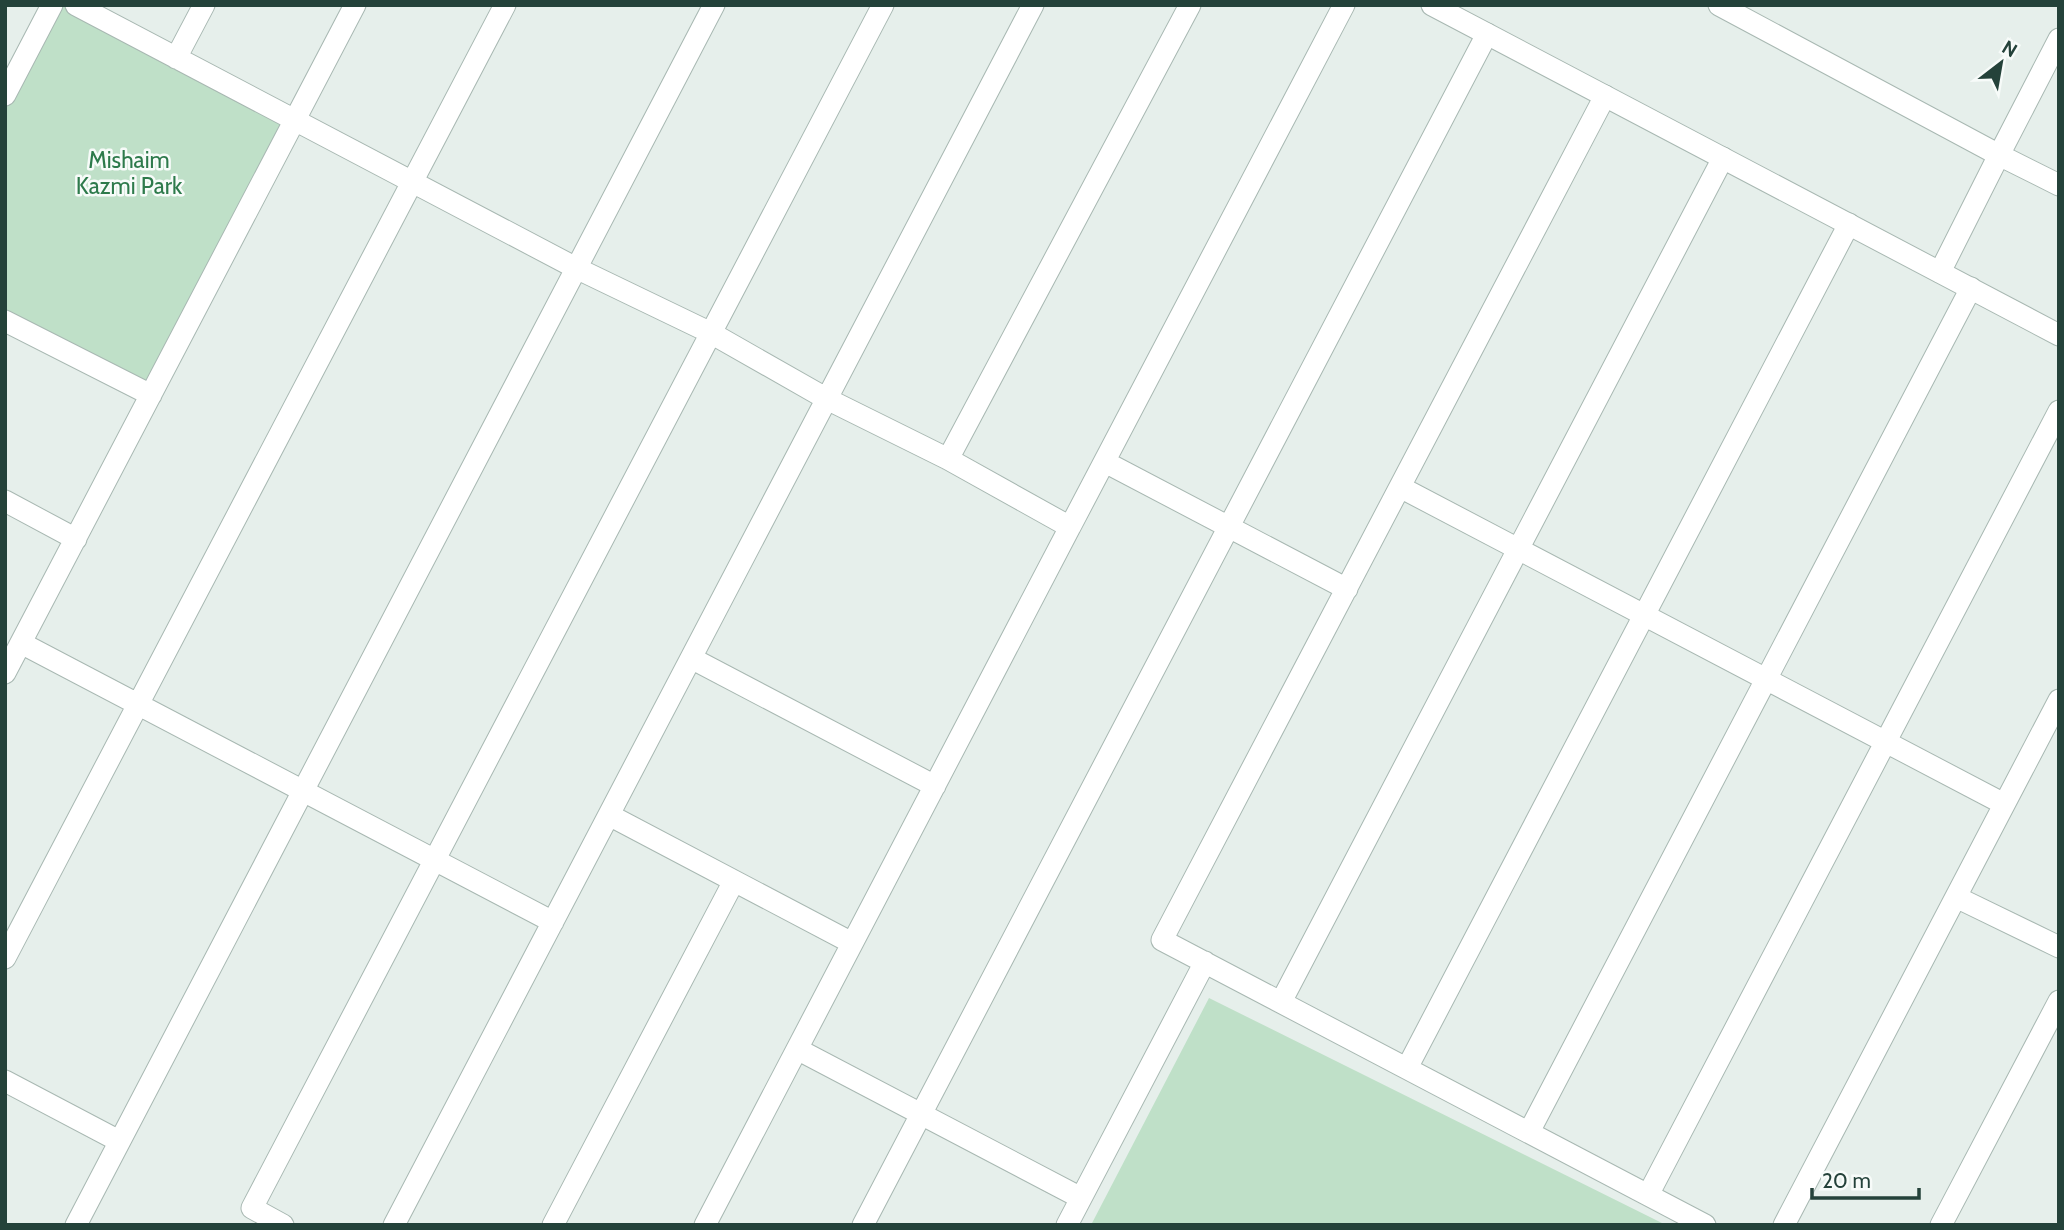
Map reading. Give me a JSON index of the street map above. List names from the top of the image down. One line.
{"parks":["Mishaim Kazmi Park"],"scale_bar":"20 m","north":"top right"}
